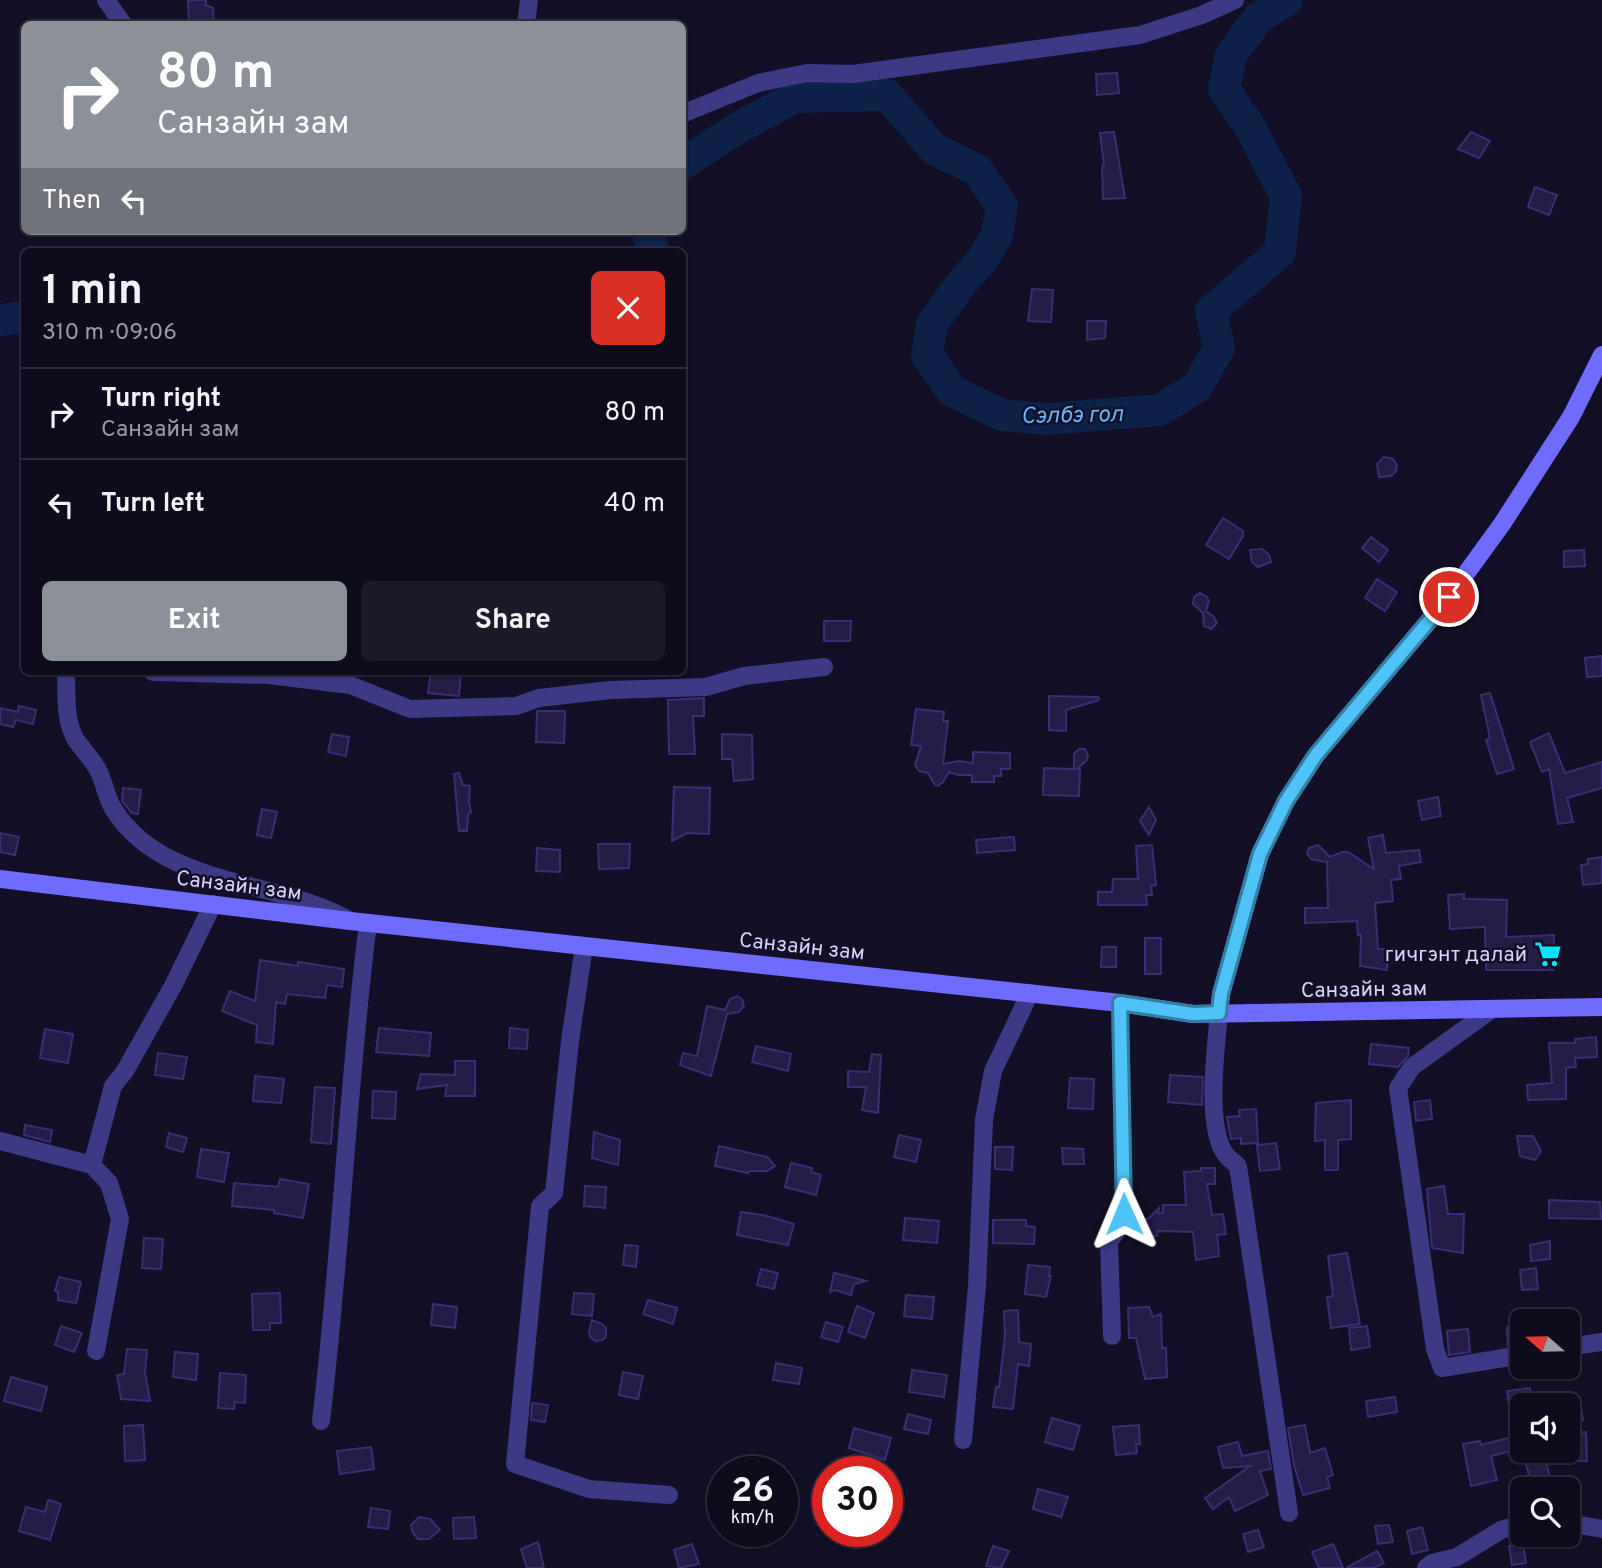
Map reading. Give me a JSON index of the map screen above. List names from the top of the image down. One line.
{"streets":{"main road":["Санзайн зам"]},"water":["Сэлбэ гол"],"places":{"supermarket":["гичгэнт далай"]},"north":"left","page":{"turn":["80 m","Санзайн зам"],"then":"Then","heading":["1 min","310 m · 09:06"],"list":[{"name":"Turn right","note":"Санзайн зам","value":"80 m"},{"name":"Turn left","value":"40 m"}],"buttons":["Exit","Share"],"speed":"26 km/h","limit":"30"}}
